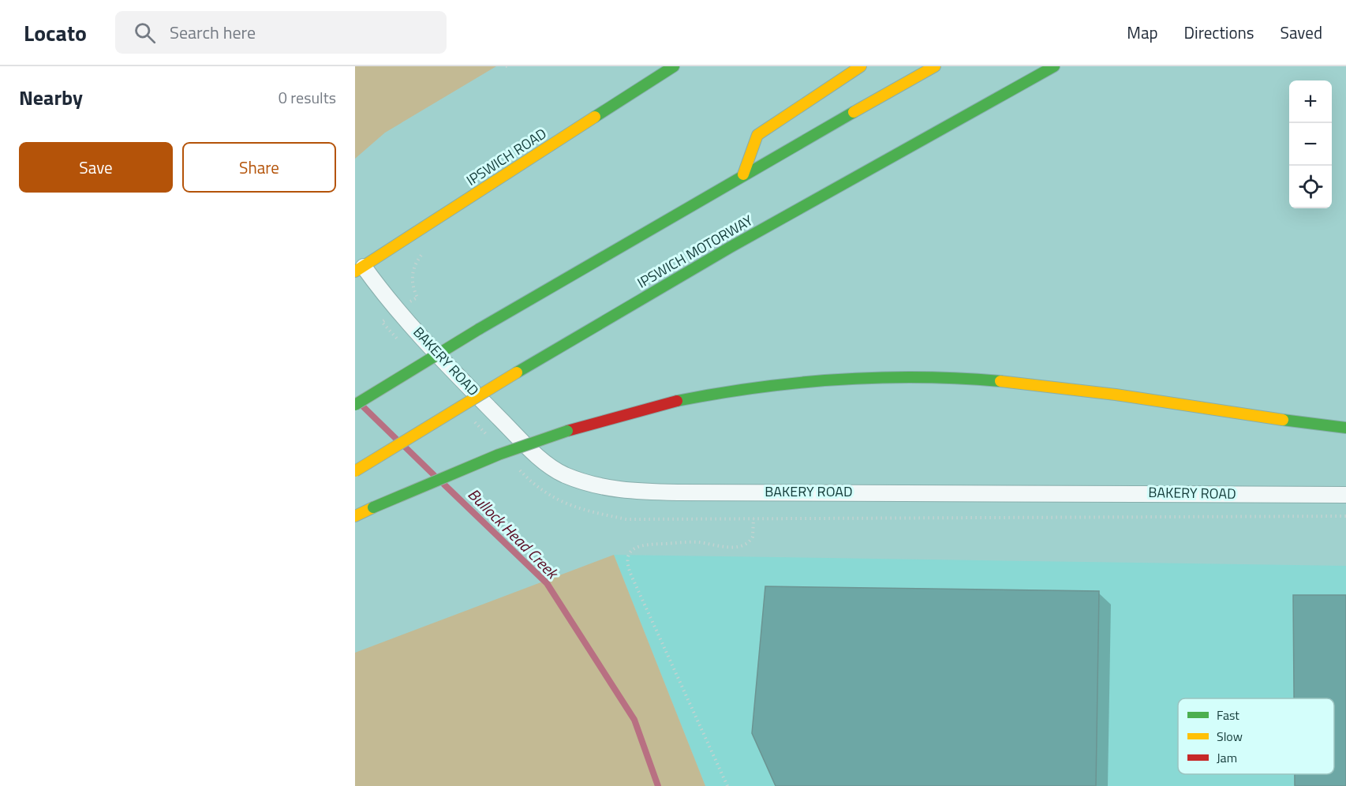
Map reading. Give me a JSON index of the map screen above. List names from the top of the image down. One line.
{"streets":{"main road":["IPSWICH ROAD","IPSWICH MOTORWAY"],"street":["BAKERY ROAD"]},"crossings":[["IPSWICH ROAD","BAKERY ROAD"]],"water":["Bullock Head Creek"],"legend":["Fast","Slow","Jam"],"page":{"header":"Locato","search":"Search here","nav":["Map","Directions","Saved"],"heading":["Nearby","0 results"],"map_buttons":["+","−"],"buttons":["Save","Share"]}}
